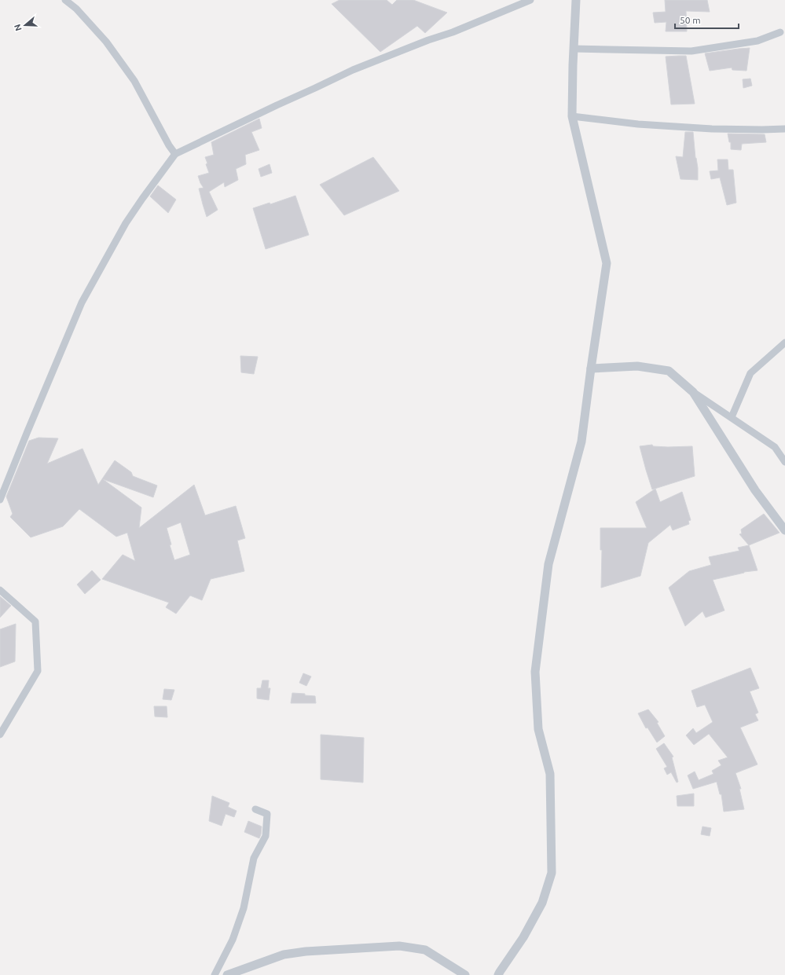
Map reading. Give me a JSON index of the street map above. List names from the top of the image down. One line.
{"scale_bar":"50 m","north":"left"}
